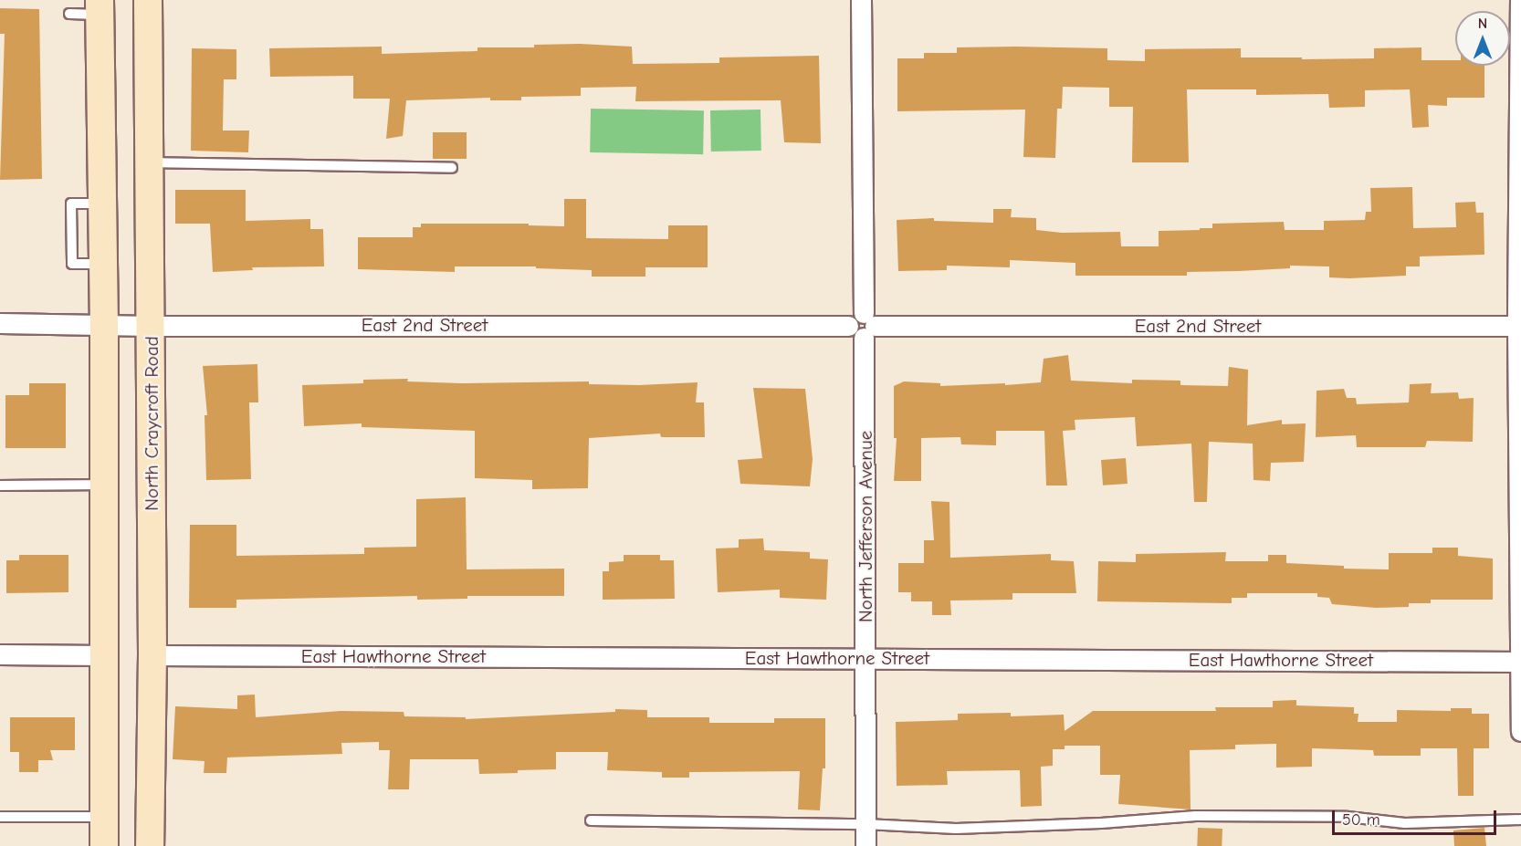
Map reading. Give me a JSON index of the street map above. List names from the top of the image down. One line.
{"streets":{"main road":["North Craycroft Road"],"street":["East 2nd Street","North Jefferson Avenue","East Hawthorne Street"]},"crossings":[["East 2nd Street","North Craycroft Road"],["East 2nd Street","North Jefferson Avenue"],["North Craycroft Road","East Hawthorne Street"],["North Jefferson Avenue","East Hawthorne Street"]],"scale_bar":"50 m","north":"top"}
